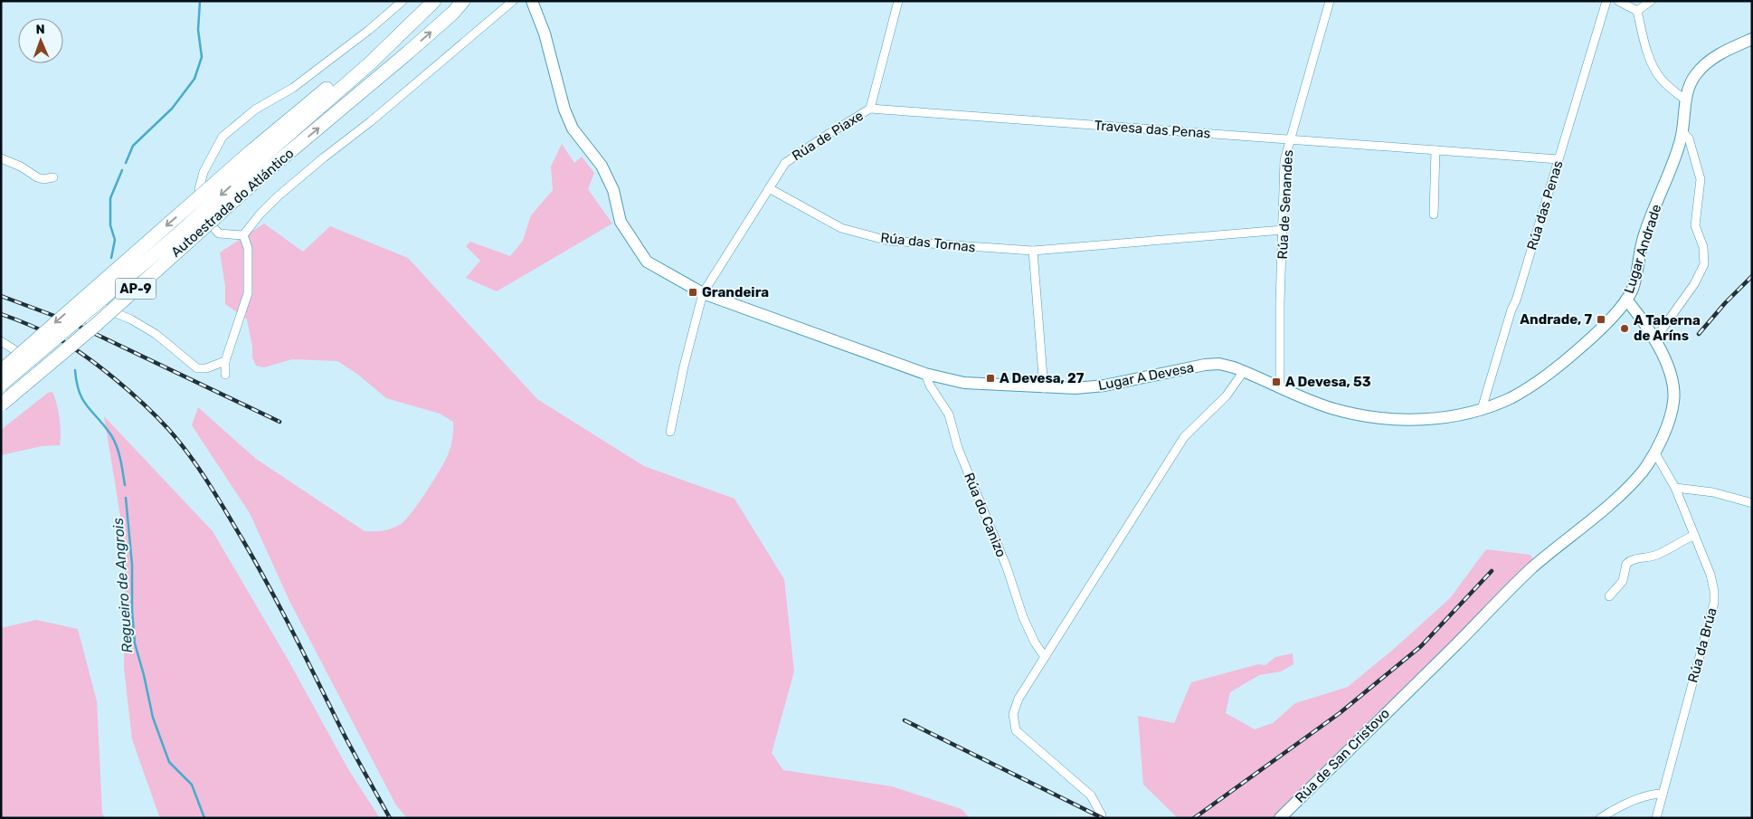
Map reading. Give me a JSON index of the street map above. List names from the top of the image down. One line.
{"streets":{"highway":["Autoestrada do Atlántico","AP-9"],"street":["Travesa das Penas","Rúa de Piaxe","Rúa de Senandes","Rúa das Penas","Rúa das Tornas","Lugar Andrade","Lugar A Devesa","Rúa do Canizo","Rúa da Brúa","Rúa de San Cristovo"]},"crossings":[["Travesa das Penas","Rúa de Piaxe"],["Travesa das Penas","Rúa de Senandes"],["Travesa das Penas","Rúa das Penas"],["Rúa de Piaxe","Rúa das Tornas"],["Rúa de Senandes","Rúa das Tornas"],["Rúa de Senandes","Lugar A Devesa"],["Rúa das Penas","Lugar A Devesa"],["Lugar Andrade","Lugar A Devesa"],["Lugar Andrade","Rúa de San Cristovo"],["Lugar A Devesa","Rúa do Canizo"],["Rúa da Brúa","Rúa de San Cristovo"]],"water":["Regueiro de Angrois"],"places":{"transit":["Grandeira","Andrade, 7","A Devesa, 27","A Devesa, 53"],"other":["A Taberna de Aríns"]},"north":"top"}
